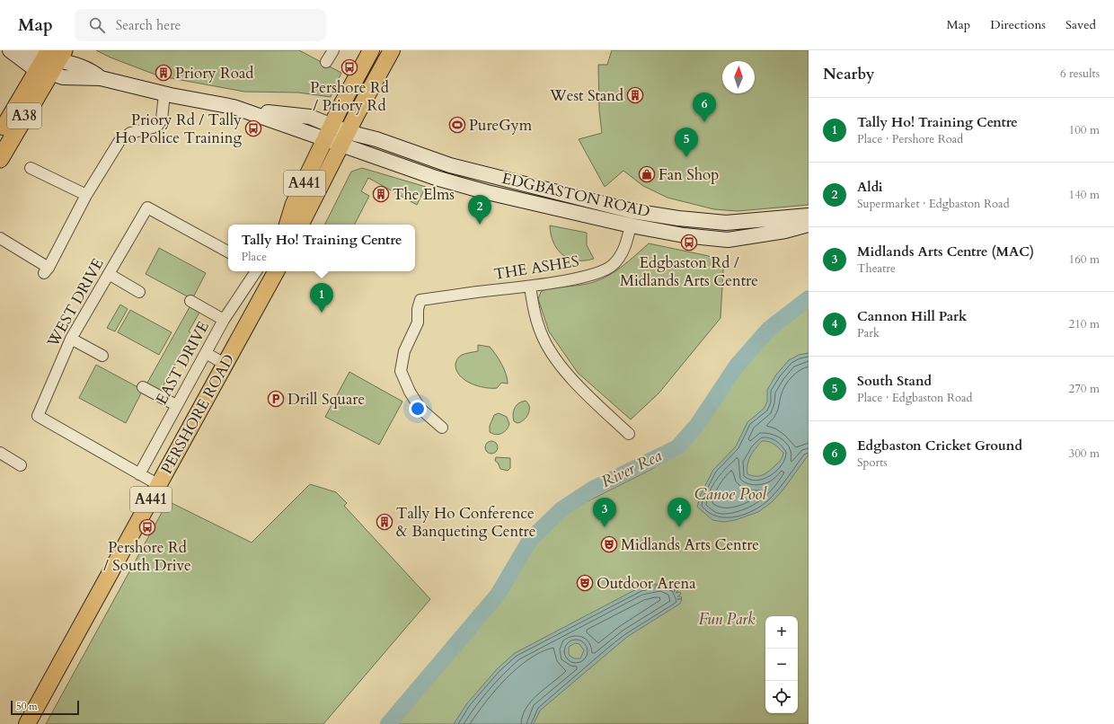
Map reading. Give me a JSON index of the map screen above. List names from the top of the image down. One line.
{"streets":{"highway":["A38"],"main road":["A441","EDGBASTON ROAD","PERSHORE ROAD"],"street":["THE ASHES","WEST DRIVE","EAST DRIVE"]},"crossings":[["A441","EDGBASTON ROAD"],["EDGBASTON ROAD","THE ASHES"],["WEST DRIVE","EAST DRIVE"]],"water":["River Rea","Canoe Pool"],"parks":["Fun Park"],"places":{"bus stop":["Pershore Rd / Priory Rd","Priory Rd / Tally Ho Police Training","Edgbaston Rd / Midlands Arts Centre","Pershore Rd / South Drive"],"building":["Priory Road","West Stand","The Elms","Tally Ho Conference & Banqueting Centre"],"sports":["PureGym"],"shop":["Fan Shop"],"parking":["Drill Square"],"theatre":["Midlands Arts Centre","Outdoor Arena"]},"scale_bar":"50 m","north":"top","page":{"header":"Map","search":"Search here","nav":["Map","Directions","Saved"],"heading":["Nearby","6 results"],"pins":["6","5","2","1","3","4"],"list":[{"mark":"1","name":"Tally Ho! Training Centre","note":"Place · Pershore Road","value":"100 m"},{"mark":"2","name":"Aldi","note":"Supermarket · Edgbaston Road","value":"140 m"},{"mark":"3","name":"Midlands Arts Centre (MAC)","note":"Theatre","value":"160 m"},{"mark":"4","name":"Cannon Hill Park","note":"Park","value":"210 m"},{"mark":"5","name":"South Stand","note":"Place · Edgbaston Road","value":"270 m"},{"mark":"6","name":"Edgbaston Cricket Ground","note":"Sports","value":"300 m"}],"popup":["Tally Ho! Training Centre","Place"],"map_buttons":["+","−"],"scale":"50 m"}}
